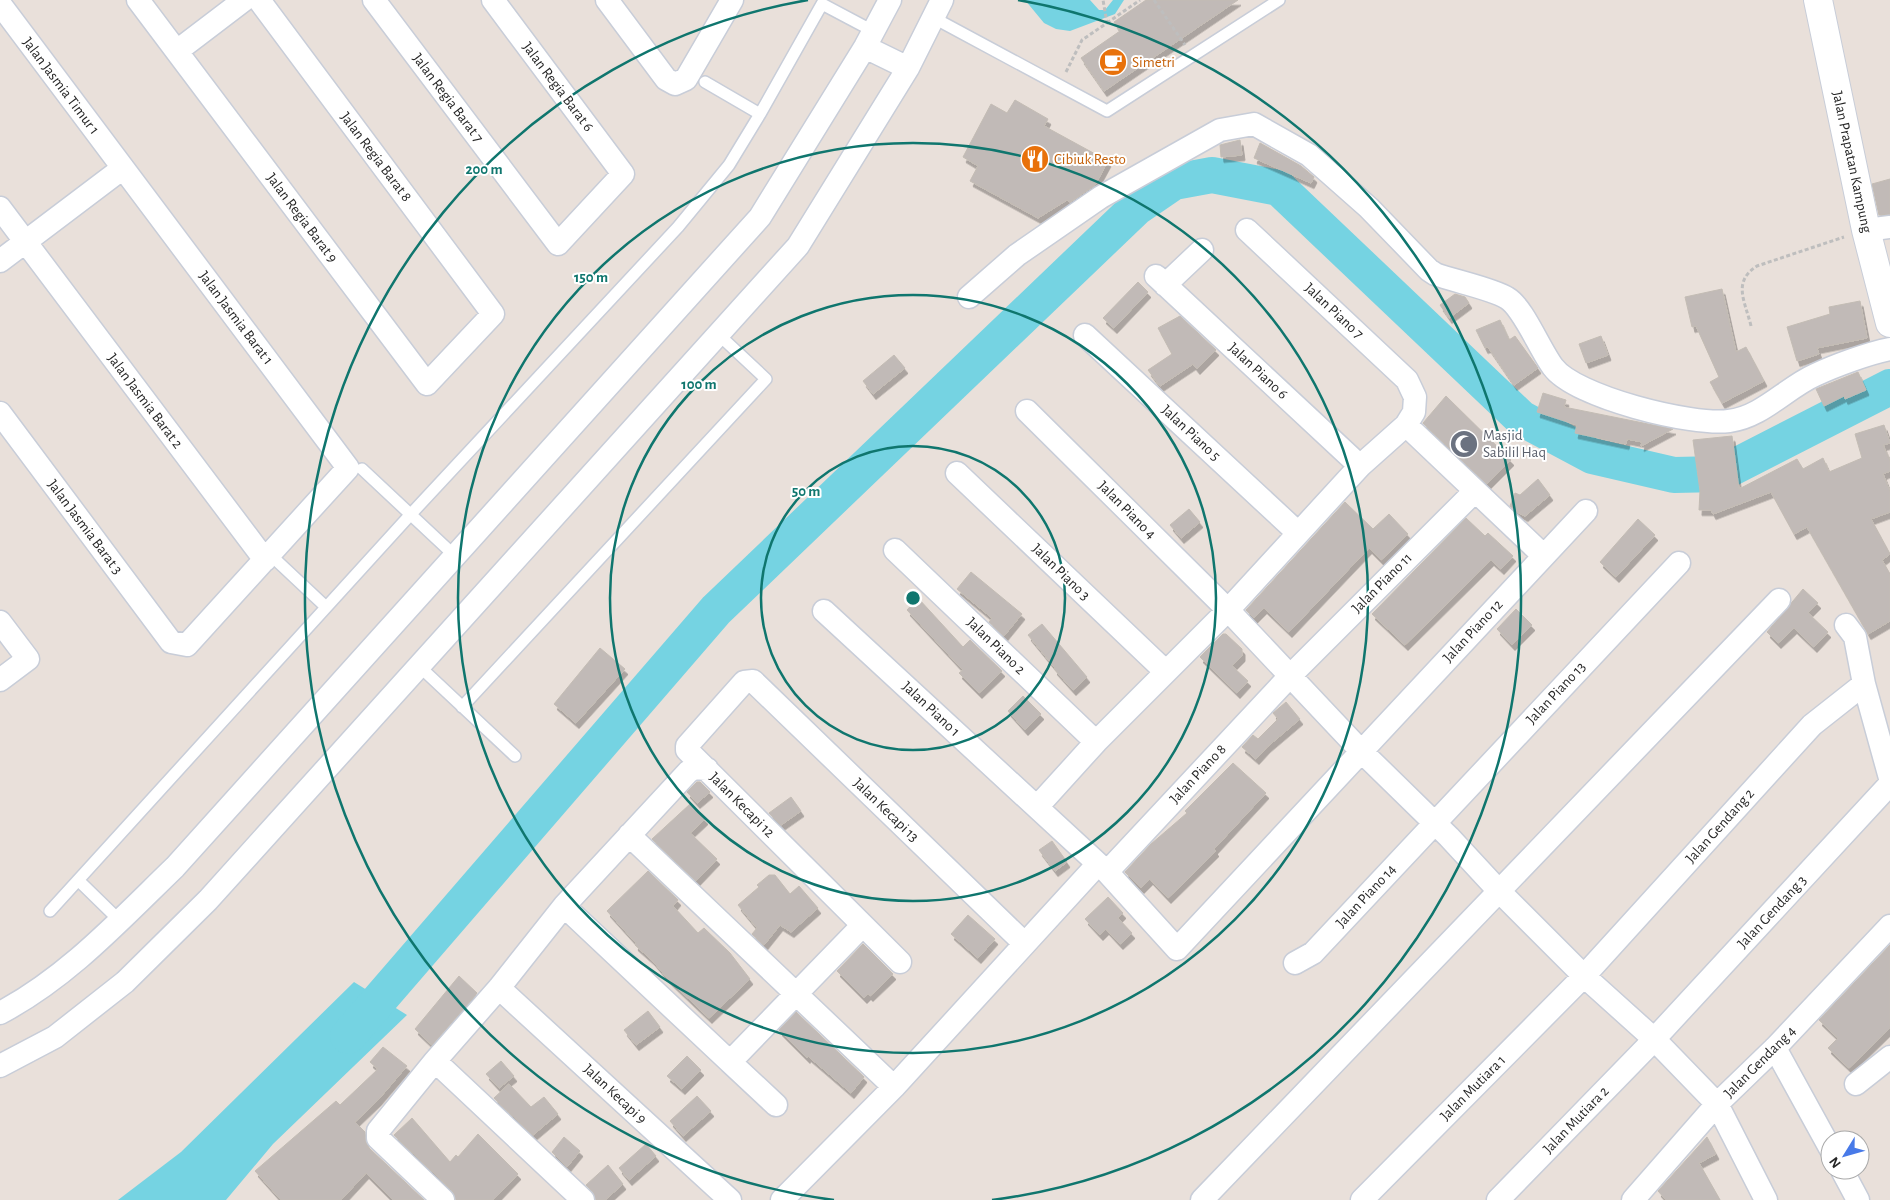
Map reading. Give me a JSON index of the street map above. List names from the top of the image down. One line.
{"streets":{"street":["Jalan Jasmia Timur 1","Jalan Regia Barat 6","Jalan Regia Barat 7","Jalan Regia Barat 8","Jalan Prapatan Kampung","Jalan Regia Barat 9","Jalan Piano 7","Jalan Jasmia Barat 1","Jalan Piano 6","Jalan Jasmia Barat 2","Jalan Piano 5","Jalan Piano 4","Jalan Jasmia Barat 3","Jalan Piano 3","Jalan Piano 11","Jalan Piano 12","Jalan Piano 2","Jalan Piano 13","Jalan Piano 1","Jalan Piano 8","Jalan Kecapi 12","Jalan Kecapi 13","Jalan Gendang 2","Jalan Piano 14","Jalan Gendang 3","Jalan Gendang 4","Jalan Mutiara 1","Jalan Kecapi 9","Jalan Mutiara 2"]},"crossings":[["Jalan Jasmia Timur 1","Jalan Jasmia Barat 1"],["Jalan Regia Barat 6","Jalan Regia Barat 7"],["Jalan Regia Barat 8","Jalan Regia Barat 9"],["Jalan Jasmia Barat 2","Jalan Jasmia Barat 3"],["Jalan Piano 4","Jalan Piano 11"],["Jalan Piano 4","Jalan Piano 12"],["Jalan Piano 4","Jalan Piano 13"],["Jalan Piano 4","Jalan Piano 8"],["Jalan Piano 4","Jalan Gendang 2"],["Jalan Piano 4","Jalan Piano 14"],["Jalan Piano 4","Jalan Gendang 3"],["Jalan Piano 4","Jalan Gendang 4"],["Jalan Piano 4","Jalan Mutiara 1"],["Jalan Piano 4","Jalan Mutiara 2"],["Jalan Piano 11","Jalan Piano 8"],["Jalan Piano 12","Jalan Piano 1"],["Jalan Piano 12","Jalan Piano 8"],["Jalan Piano 13","Jalan Piano 14"],["Jalan Piano 1","Jalan Piano 8"],["Jalan Piano 8","Jalan Kecapi 13"],["Jalan Kecapi 12","Jalan Kecapi 13"],["Jalan Kecapi 12","Jalan Kecapi 9"],["Jalan Gendang 2","Jalan Mutiara 1"],["Jalan Gendang 3","Jalan Mutiara 2"]],"places":{"cafe":["Simetri"],"restaurant":["Cibiuk Resto"],"mosque":["Masjid Sabilil Haq"]},"north":"bottom left","rings":["200 m","150 m","100 m","50 m"]}
